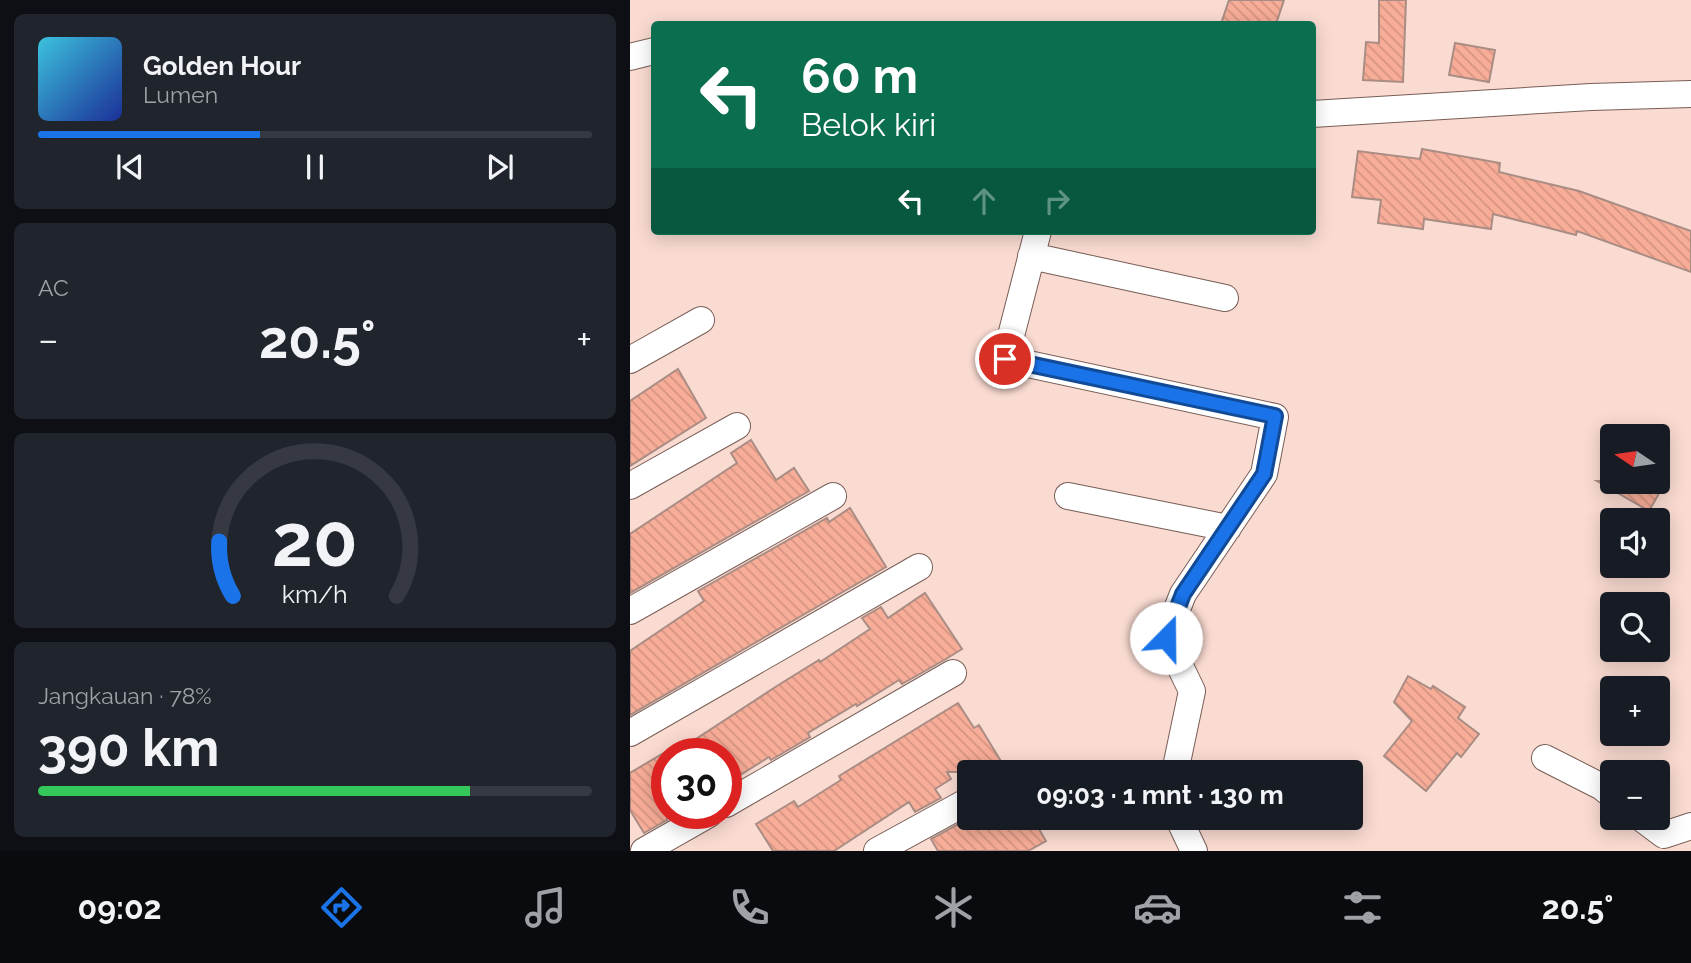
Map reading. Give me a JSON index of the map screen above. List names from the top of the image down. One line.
{"north":"left","page":{"turn":["60 m","Belok kiri"],"song":["Golden Hour","Lumen"],"tile":["AC",["Jangkauan · 78%","390 km"]],"heat":["−","20.5°","+"],"map_buttons":["+","−"],"limit":"30","trip":"09:03 · 1 mnt · 130 m","tabs":["09:02","20.5°"],"gauge":["20","km/h"]}}
